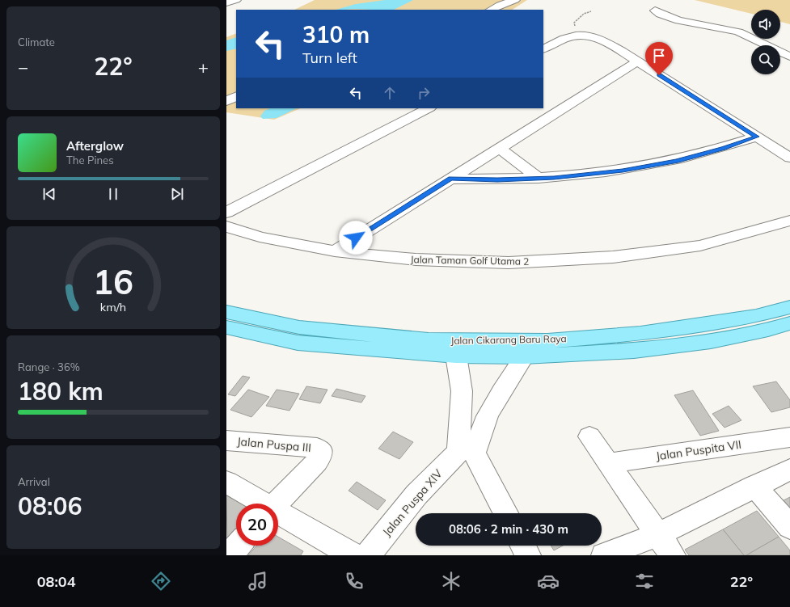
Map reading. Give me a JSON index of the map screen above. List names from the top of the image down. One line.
{"streets":{"main road":["Jalan Cikarang Baru Raya"],"street":["Jalan Taman Golf Utama 2","Jalan Puspa III","Jalan Puspita VII","Jalan Puspa XIV"]},"page":{"tile":["Climate",["Range · 36%","180 km"],["Arrival","08:06"]],"turn":["310 m","Turn left"],"heat":["−","22°","+"],"song":["Afterglow","The Pines"],"limit":"20","trip":"08:06 · 2 min · 430 m","tabs":["08:04","22°"],"gauge":["16","km/h"]}}
